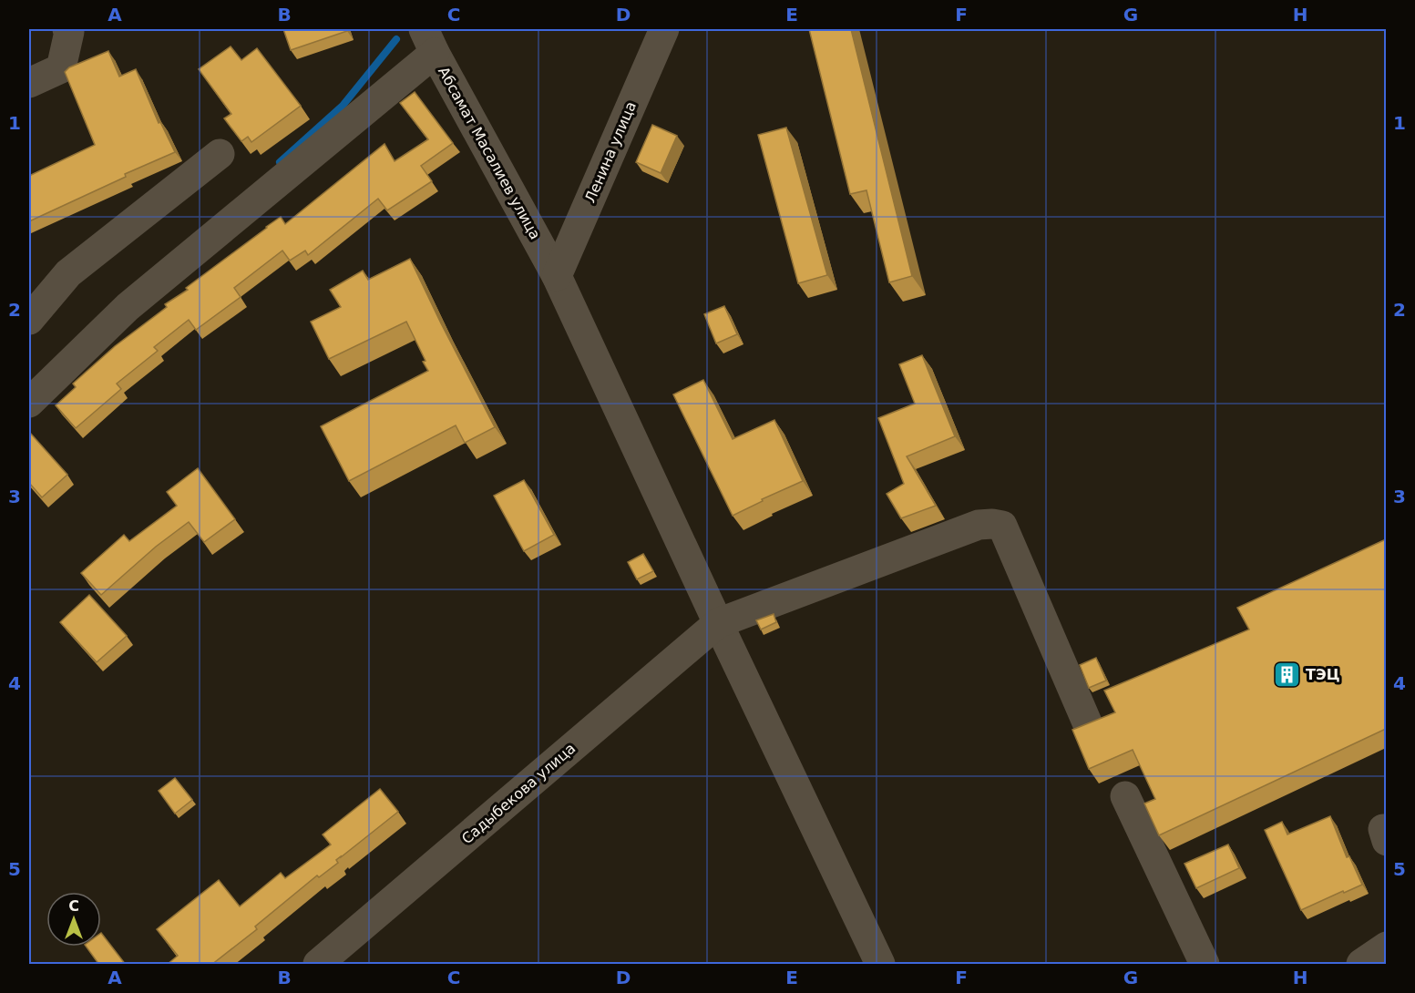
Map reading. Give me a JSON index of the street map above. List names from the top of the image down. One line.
{"streets":{"street":["Ленина улица","Абсамат Масалиев улица","Садыбекова улица"]},"crossings":[["Ленина улица","Абсамат Масалиев улица"],["Абсамат Масалиев улица","Садыбекова улица"]],"places":{"building":["ТЭЦ"]},"north":"top","grid":{"columns":["A","B","C","D","E","F","G","H"],"rows":["1","2","3","4","5"]}}
